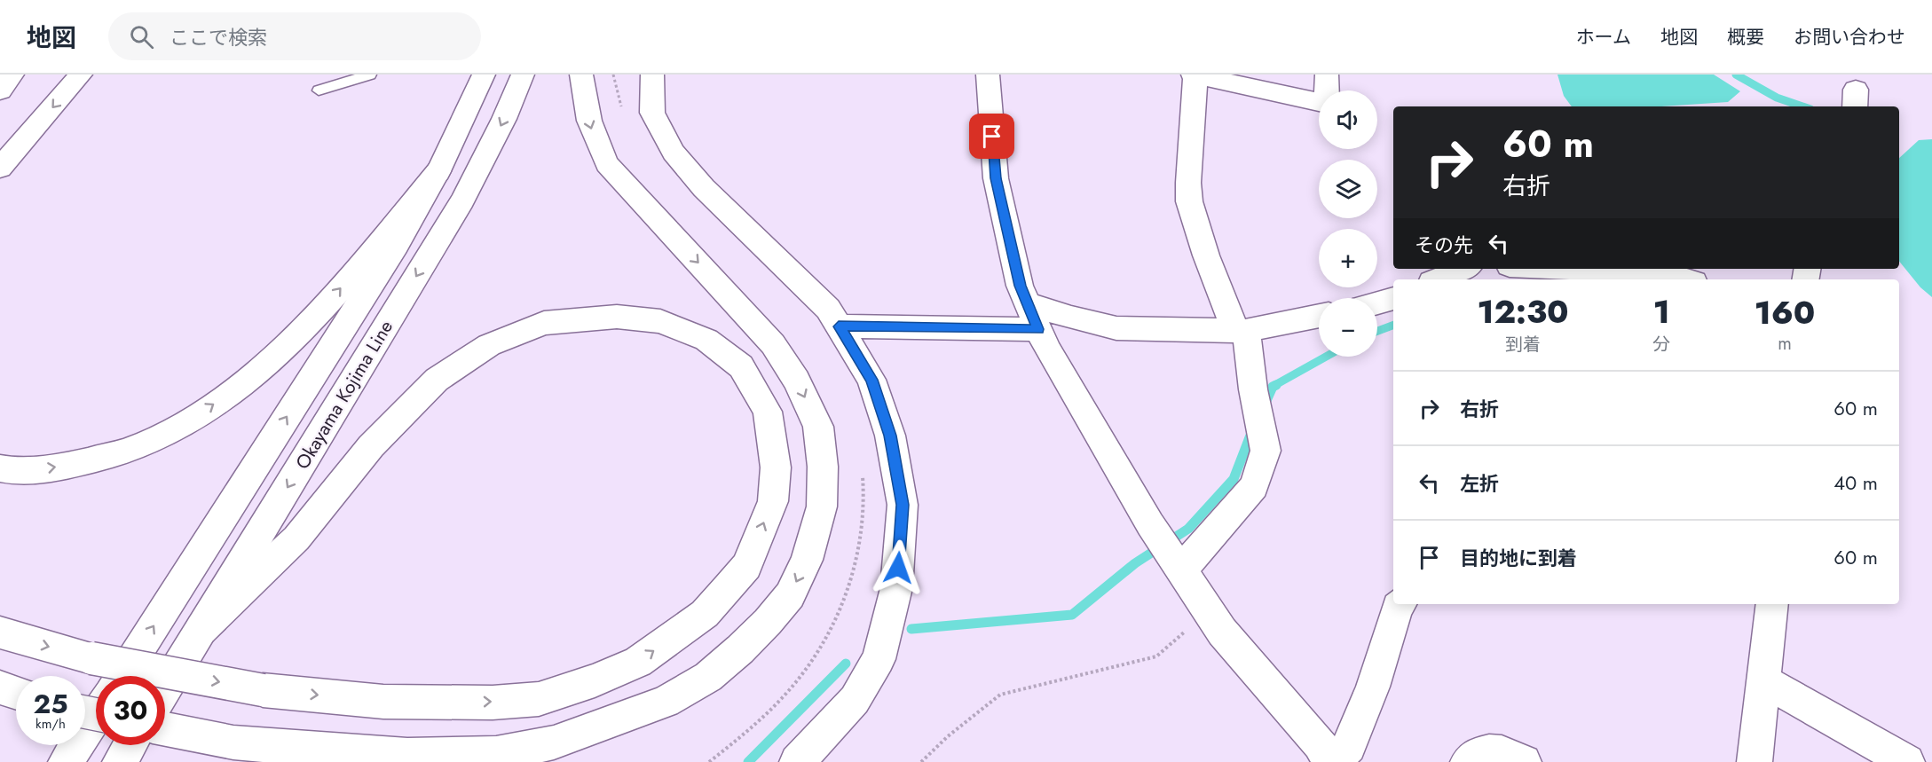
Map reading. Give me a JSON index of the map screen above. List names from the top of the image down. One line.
{"streets":{"main road":["Okayama Kojima Line"]},"page":{"header":"地図","search":"ここで検索","nav":["ホーム","地図","概要","お問い合わせ"],"map_buttons":["+","−"],"turn":["60 m","右折"],"then":"その先","eta":["12:30","到着","1","分","160","m"],"list":[{"name":"右折","value":"60 m"},{"name":"左折","value":"40 m"},{"name":"目的地に到着","value":"60 m"}],"speed":"25 km/h","limit":"30"}}
